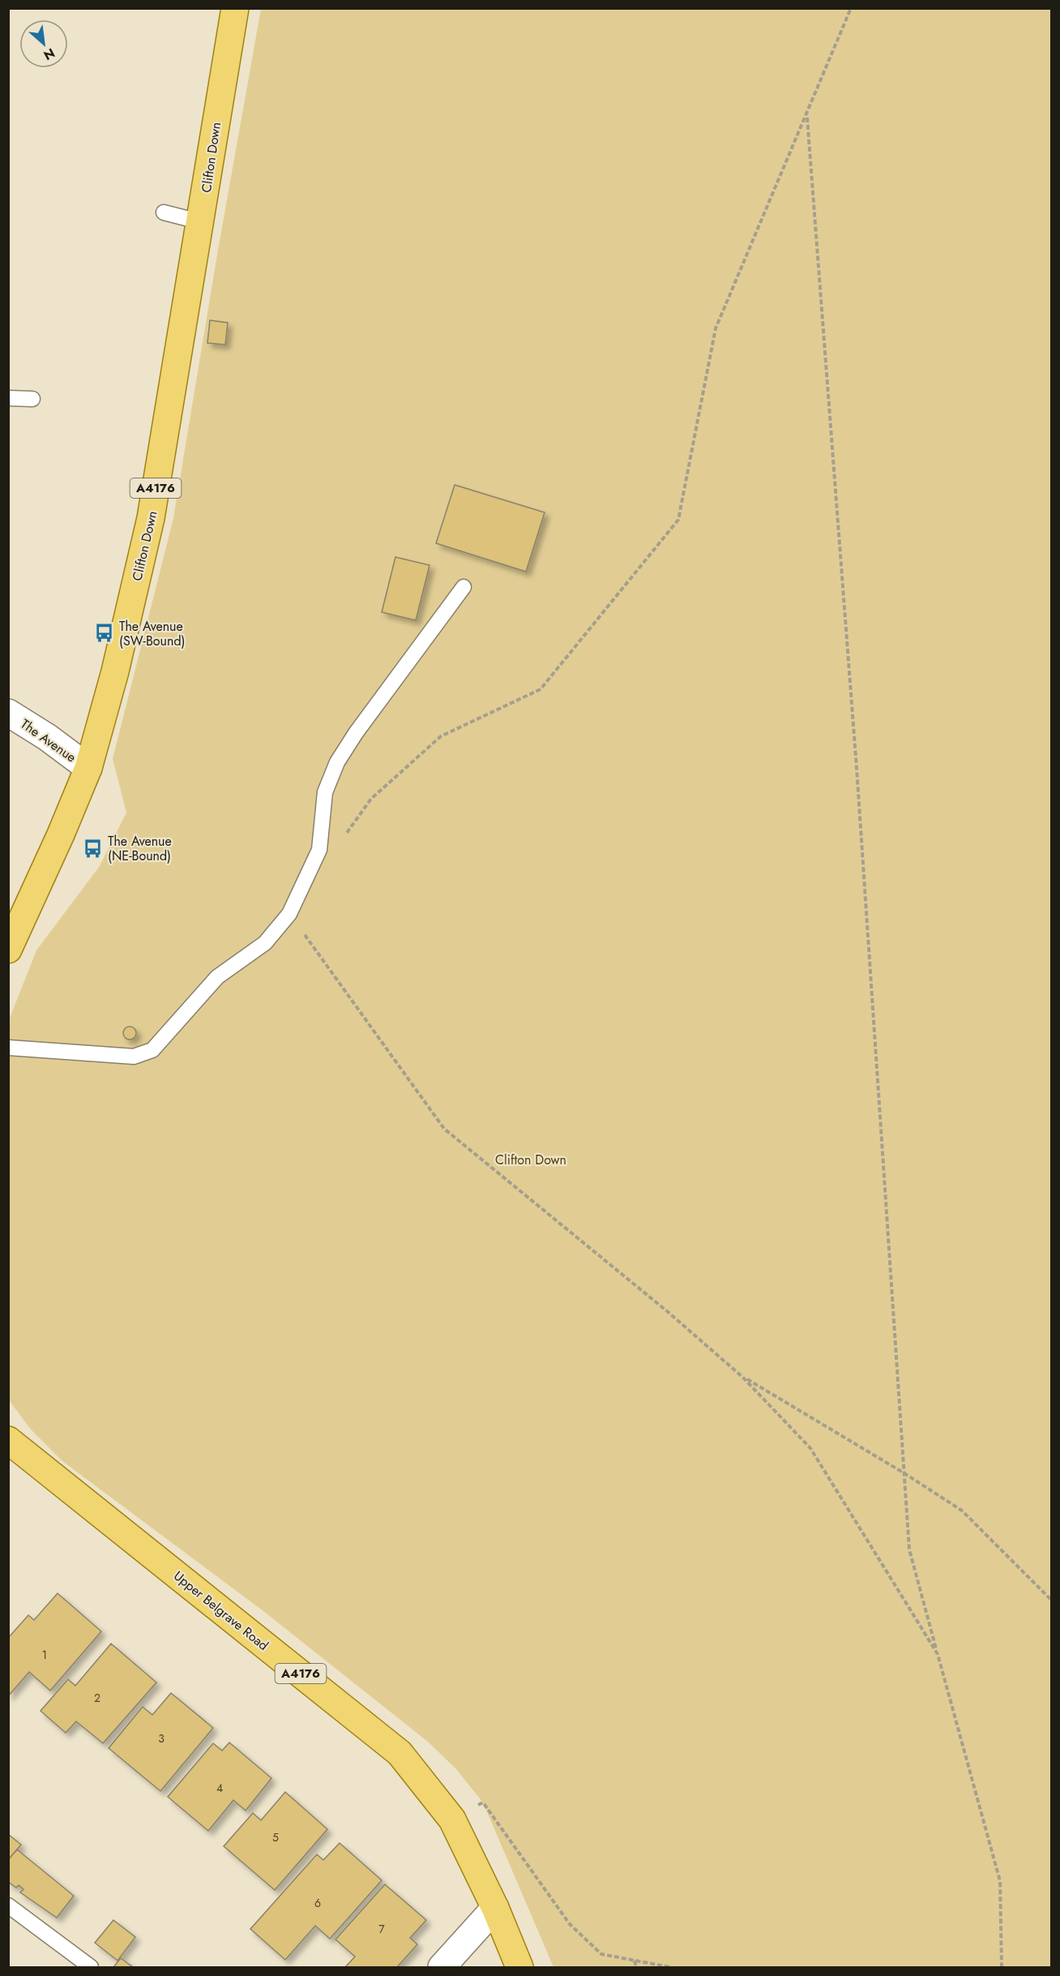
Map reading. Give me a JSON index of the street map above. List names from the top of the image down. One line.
{"streets":{"main road":["Clifton Down","A4176","Upper Belgrave Road"],"street":["The Avenue"]},"crossings":[["Clifton Down","The Avenue"]],"parks":["Clifton Down"],"places":{"bus stop":["The Avenue (SW-Bound)","The Avenue (NE-Bound)"]},"house_numbers":["1","2","3","4","5","6","7"],"north":"bottom right"}
